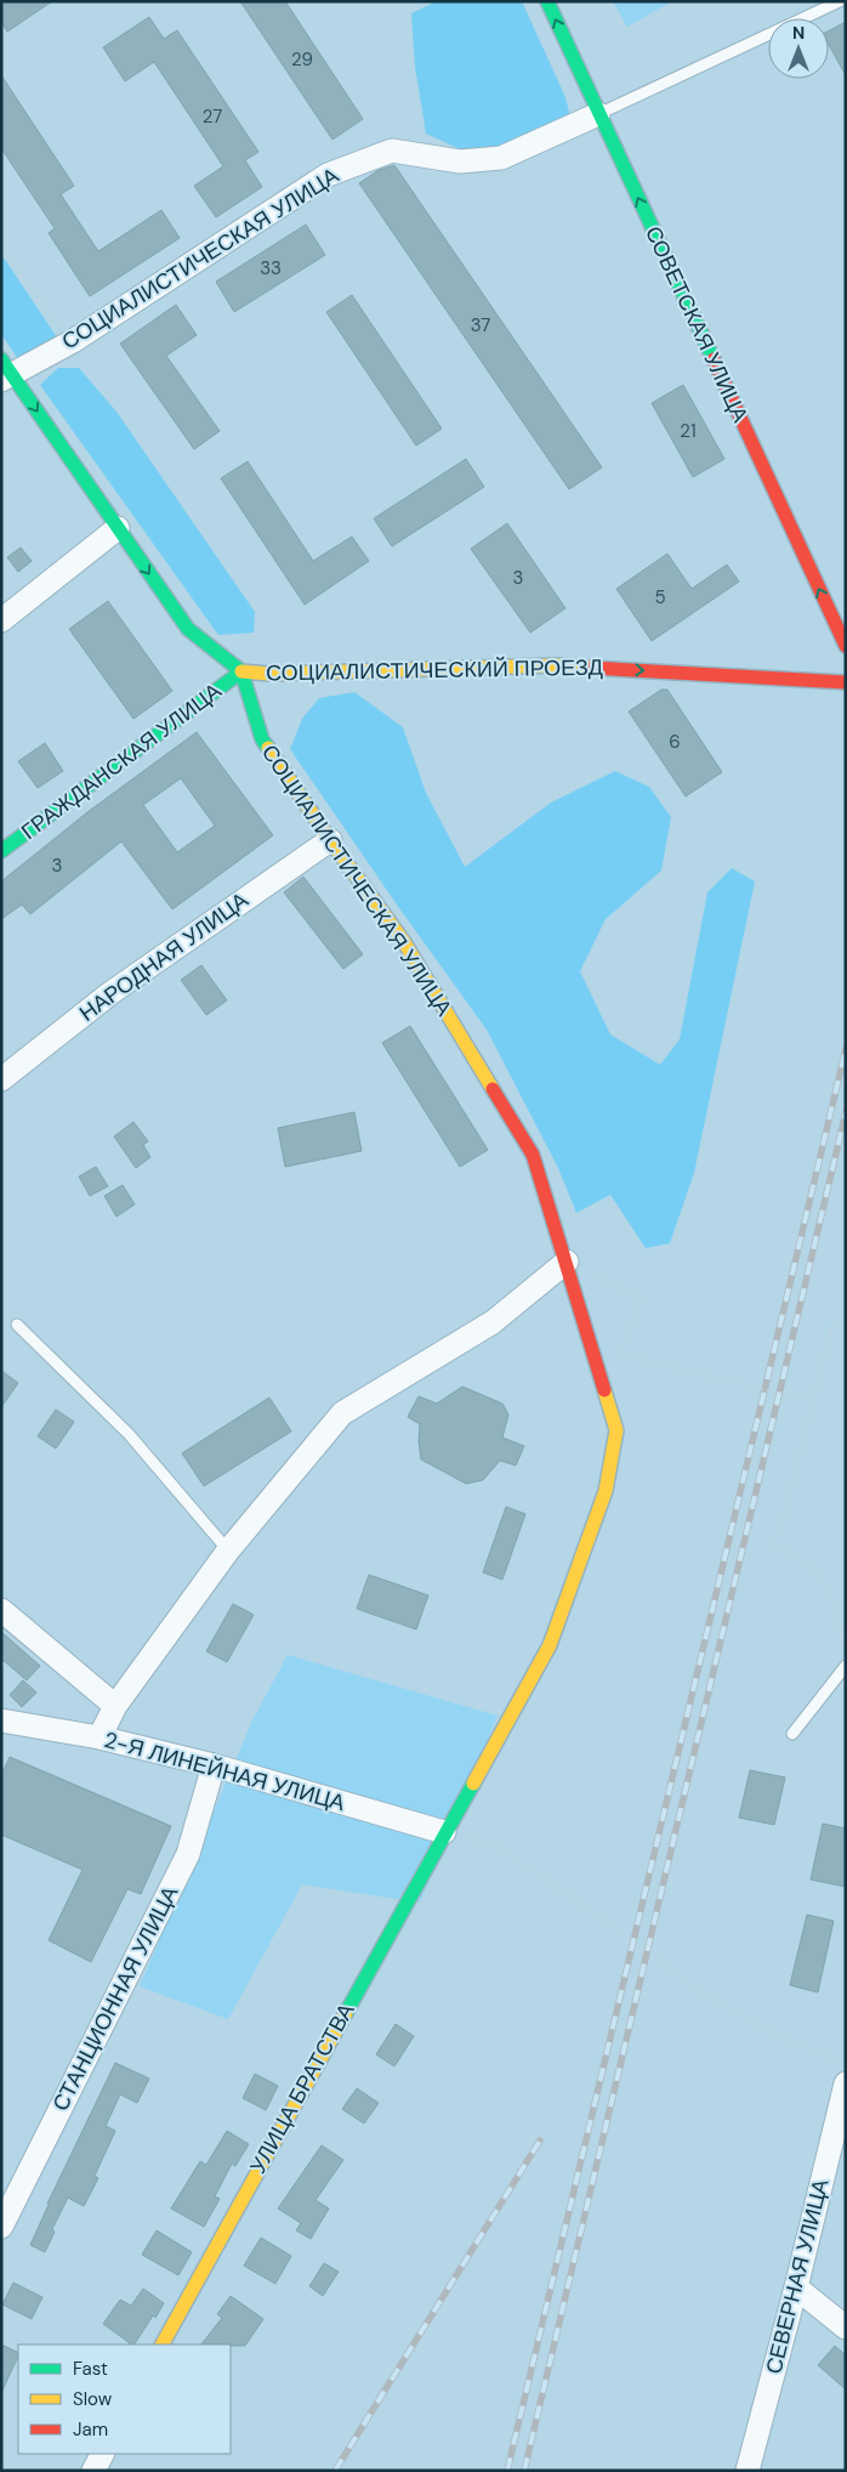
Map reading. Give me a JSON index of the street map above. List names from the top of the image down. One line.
{"streets":{"street":["СОЦИАЛИСТИЧЕСКАЯ УЛИЦА","СОВЕТСКАЯ УЛИЦА","СОЦИАЛИСТИЧЕСКИЙ ПРОЕЗД","ГРАЖДАНСКАЯ УЛИЦА","НАРОДНАЯ УЛИЦА","2-Я ЛИНЕЙНАЯ УЛИЦА","СТАНЦИОННАЯ УЛИЦА","УЛИЦА БРАТСТВА","СЕВЕРНАЯ УЛИЦА"]},"crossings":[["СОЦИАЛИСТИЧЕСКАЯ УЛИЦА","СОВЕТСКАЯ УЛИЦА"],["СОЦИАЛИСТИЧЕСКАЯ УЛИЦА","СОЦИАЛИСТИЧЕСКИЙ ПРОЕЗД"],["СОЦИАЛИСТИЧЕСКАЯ УЛИЦА","ГРАЖДАНСКАЯ УЛИЦА"],["СОЦИАЛИСТИЧЕСКАЯ УЛИЦА","НАРОДНАЯ УЛИЦА"],["СОЦИАЛИСТИЧЕСКАЯ УЛИЦА","2-Я ЛИНЕЙНАЯ УЛИЦА"],["СОЦИАЛИСТИЧЕСКАЯ УЛИЦА","УЛИЦА БРАТСТВА"],["СОЦИАЛИСТИЧЕСКИЙ ПРОЕЗД","ГРАЖДАНСКАЯ УЛИЦА"],["2-Я ЛИНЕЙНАЯ УЛИЦА","СТАНЦИОННАЯ УЛИЦА"],["2-Я ЛИНЕЙНАЯ УЛИЦА","УЛИЦА БРАТСТВА"]],"one_way":["СОВЕТСКАЯ УЛИЦА","СОЦИАЛИСТИЧЕСКИЙ ПРОЕЗД"],"house_numbers":["29","27","33","37","21","3","5","6","3"],"legend":["Fast","Slow","Jam"],"north":"top"}
